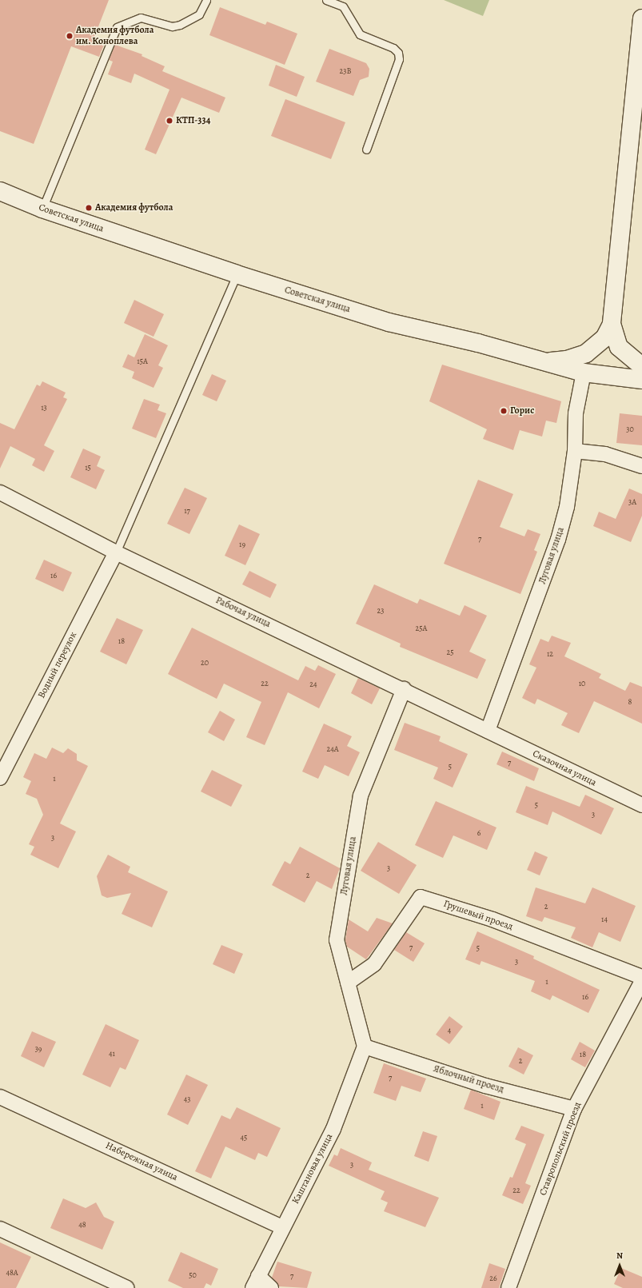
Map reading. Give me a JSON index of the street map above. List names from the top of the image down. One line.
{"streets":{"main road":["Советская улица"],"street":["Луговая улица","Рабочая улица","Водный переулок","Сказочная улица","Грушевый проезд","Яблочный проезд","Ставропольский проезд","Набережная улица","Каштановая улица"]},"crossings":[["Советская улица","Луговая улица"],["Луговая улица","Рабочая улица"],["Луговая улица","Сказочная улица"],["Луговая улица","Грушевый проезд"],["Луговая улица","Яблочный проезд"],["Луговая улица","Каштановая улица"],["Рабочая улица","Водный переулок"],["Рабочая улица","Сказочная улица"],["Яблочный проезд","Ставропольский проезд"],["Яблочный проезд","Каштановая улица"],["Набережная улица","Каштановая улица"]],"places":["Академия футбола им. Коноплева","КТП-334","Академия футбола","Горис"],"house_numbers":["23В","15А","13","30","15","3А","17","7","19","16","23","25А","18","25","12","20","22","10","24","8","24А","7","5","1","5","3","6","3","3","2","2","14","7","5","3","1","16","4","39","41","18","2","7","43","1","45","3","22","48","48А","50","7","26"],"north":"top"}
